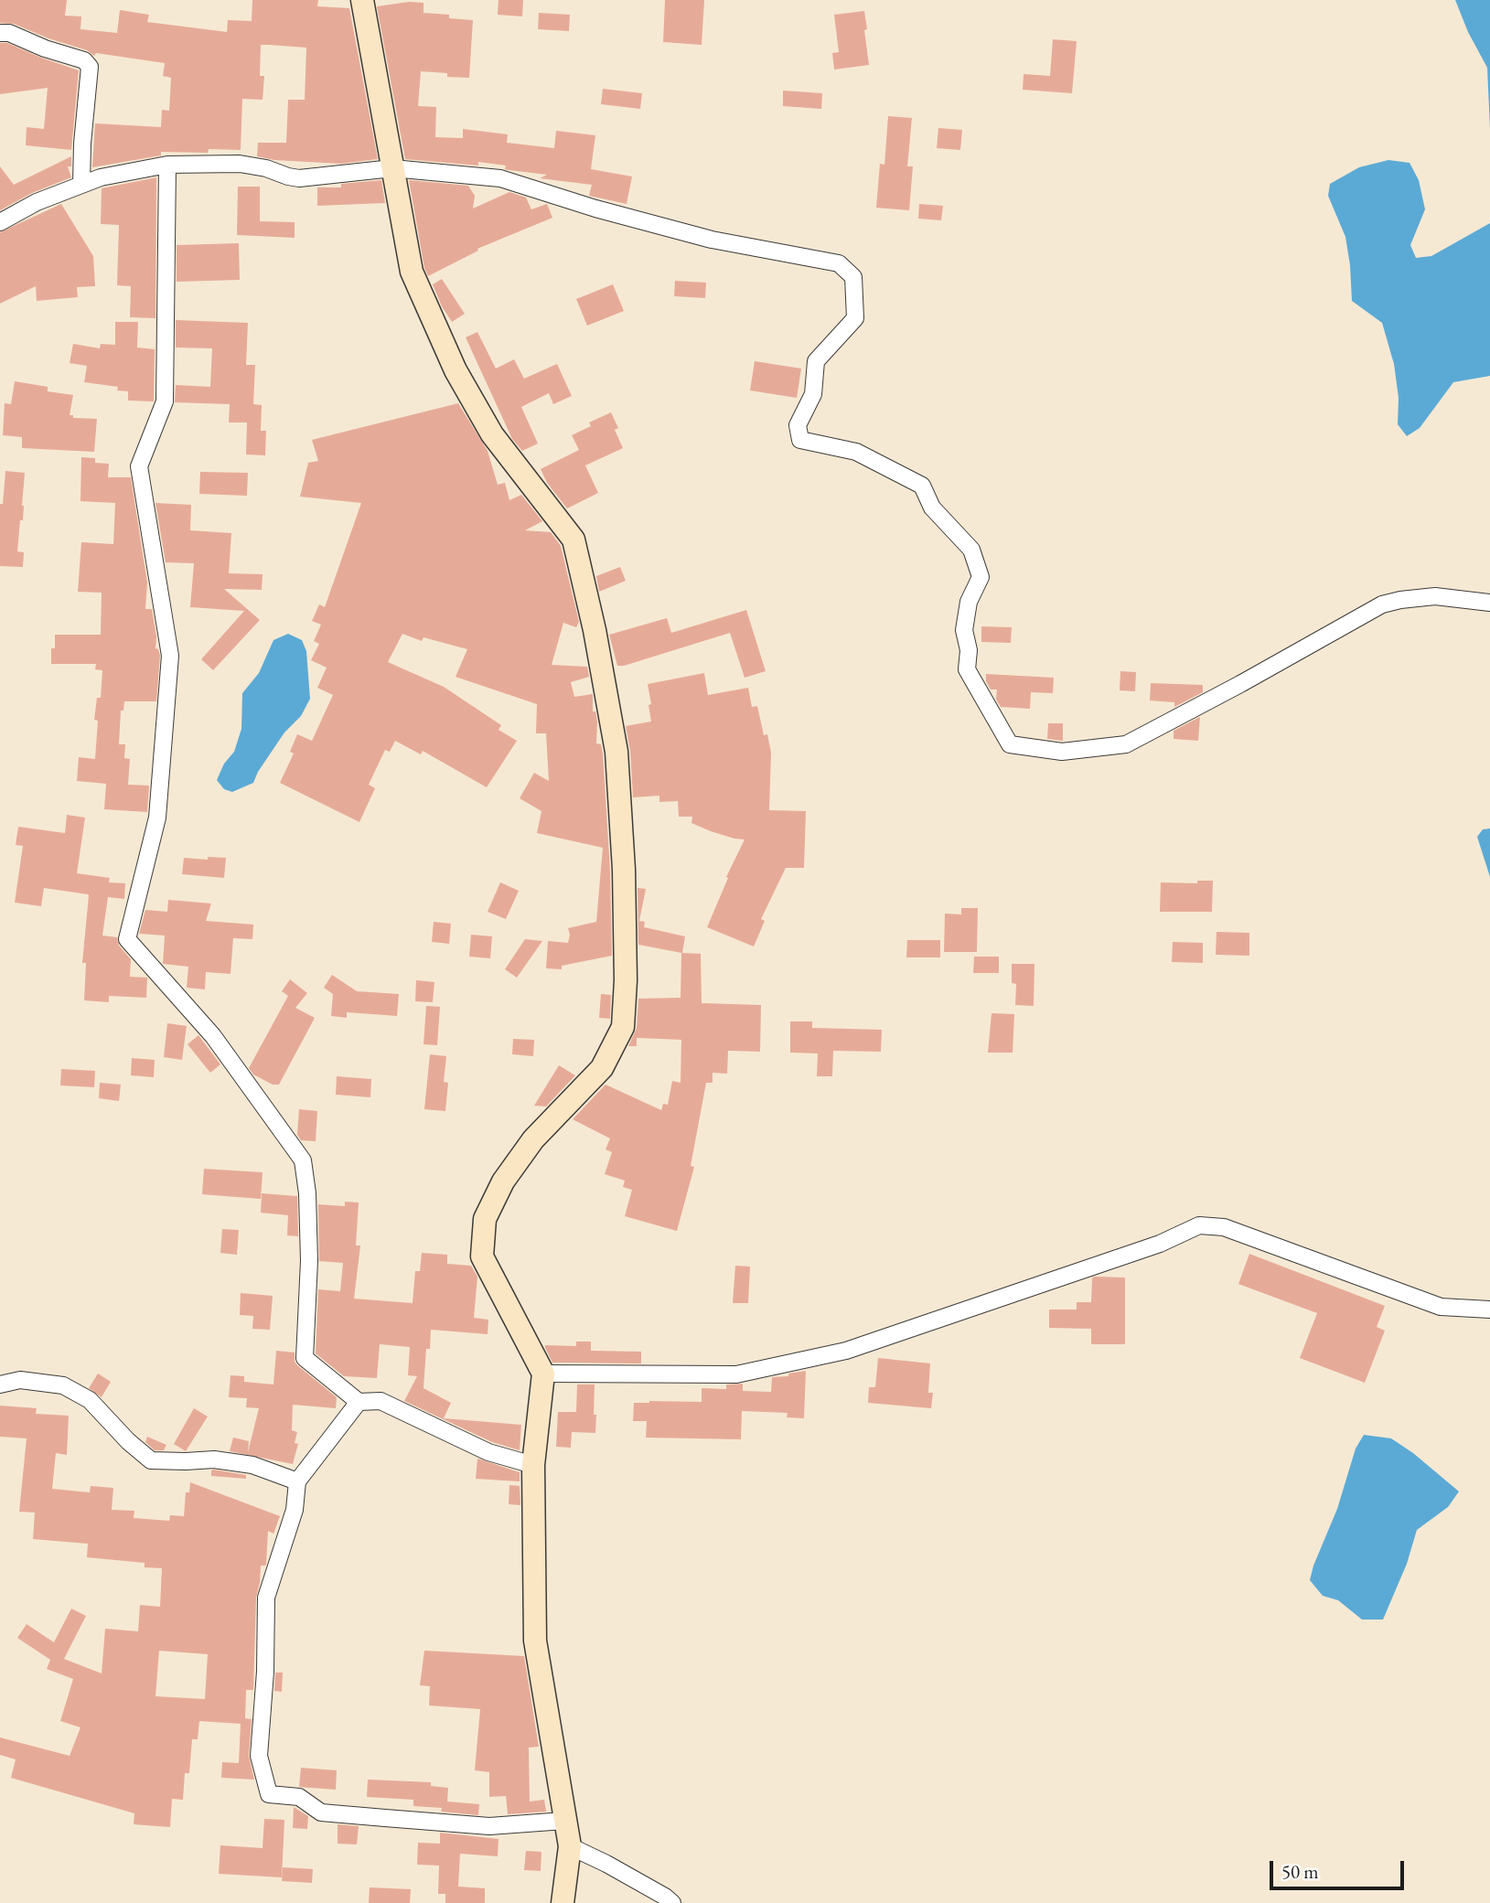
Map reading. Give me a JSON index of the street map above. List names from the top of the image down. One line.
{"scale_bar":"50 m"}
